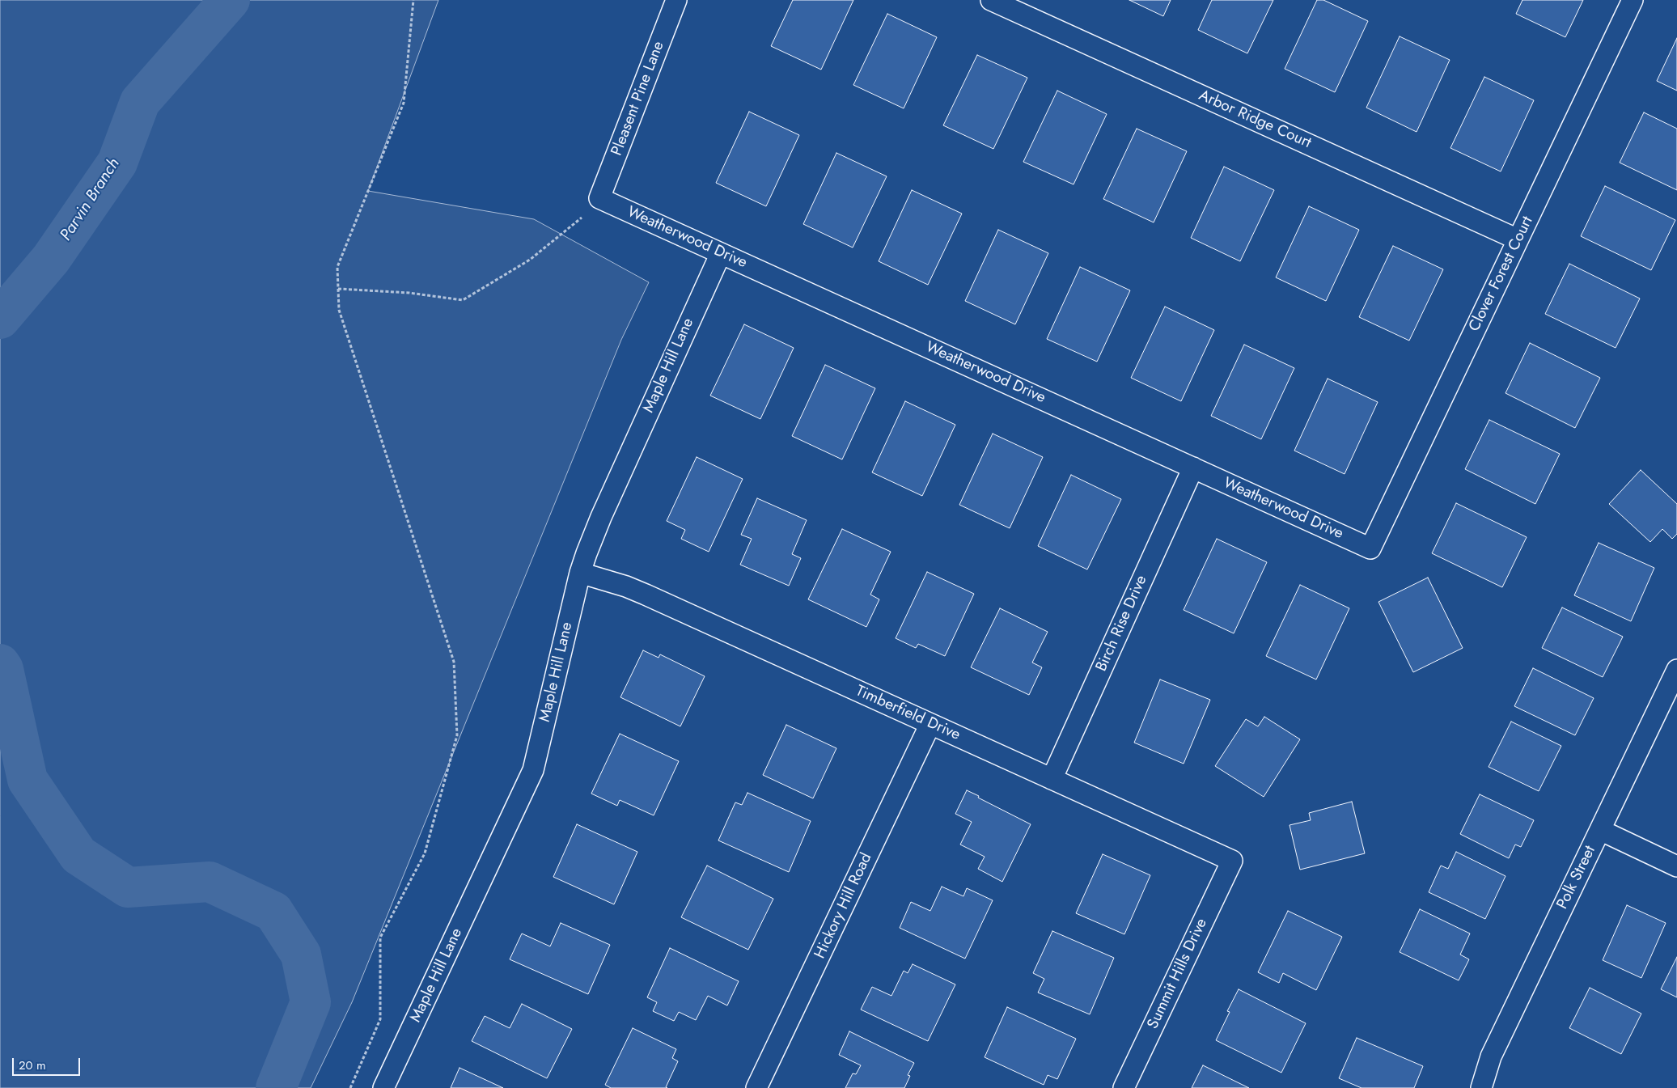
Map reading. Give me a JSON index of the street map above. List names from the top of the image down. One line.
{"streets":{"street":["Pleasent Pine Lane","Arbor Ridge Court","Weatherwood Drive","Clover Forest Court","Maple Hill Lane","Birch Rise Drive","Timberfield Drive","Polk Street","Hickory Hill Road","Summit Hills Drive"]},"crossings":[["Pleasent Pine Lane","Weatherwood Drive"],["Arbor Ridge Court","Clover Forest Court"],["Weatherwood Drive","Clover Forest Court"],["Weatherwood Drive","Maple Hill Lane"],["Weatherwood Drive","Birch Rise Drive"],["Maple Hill Lane","Timberfield Drive"],["Birch Rise Drive","Timberfield Drive"],["Timberfield Drive","Hickory Hill Road"],["Timberfield Drive","Summit Hills Drive"]],"water":["Parvin Branch"],"scale_bar":"20 m"}
